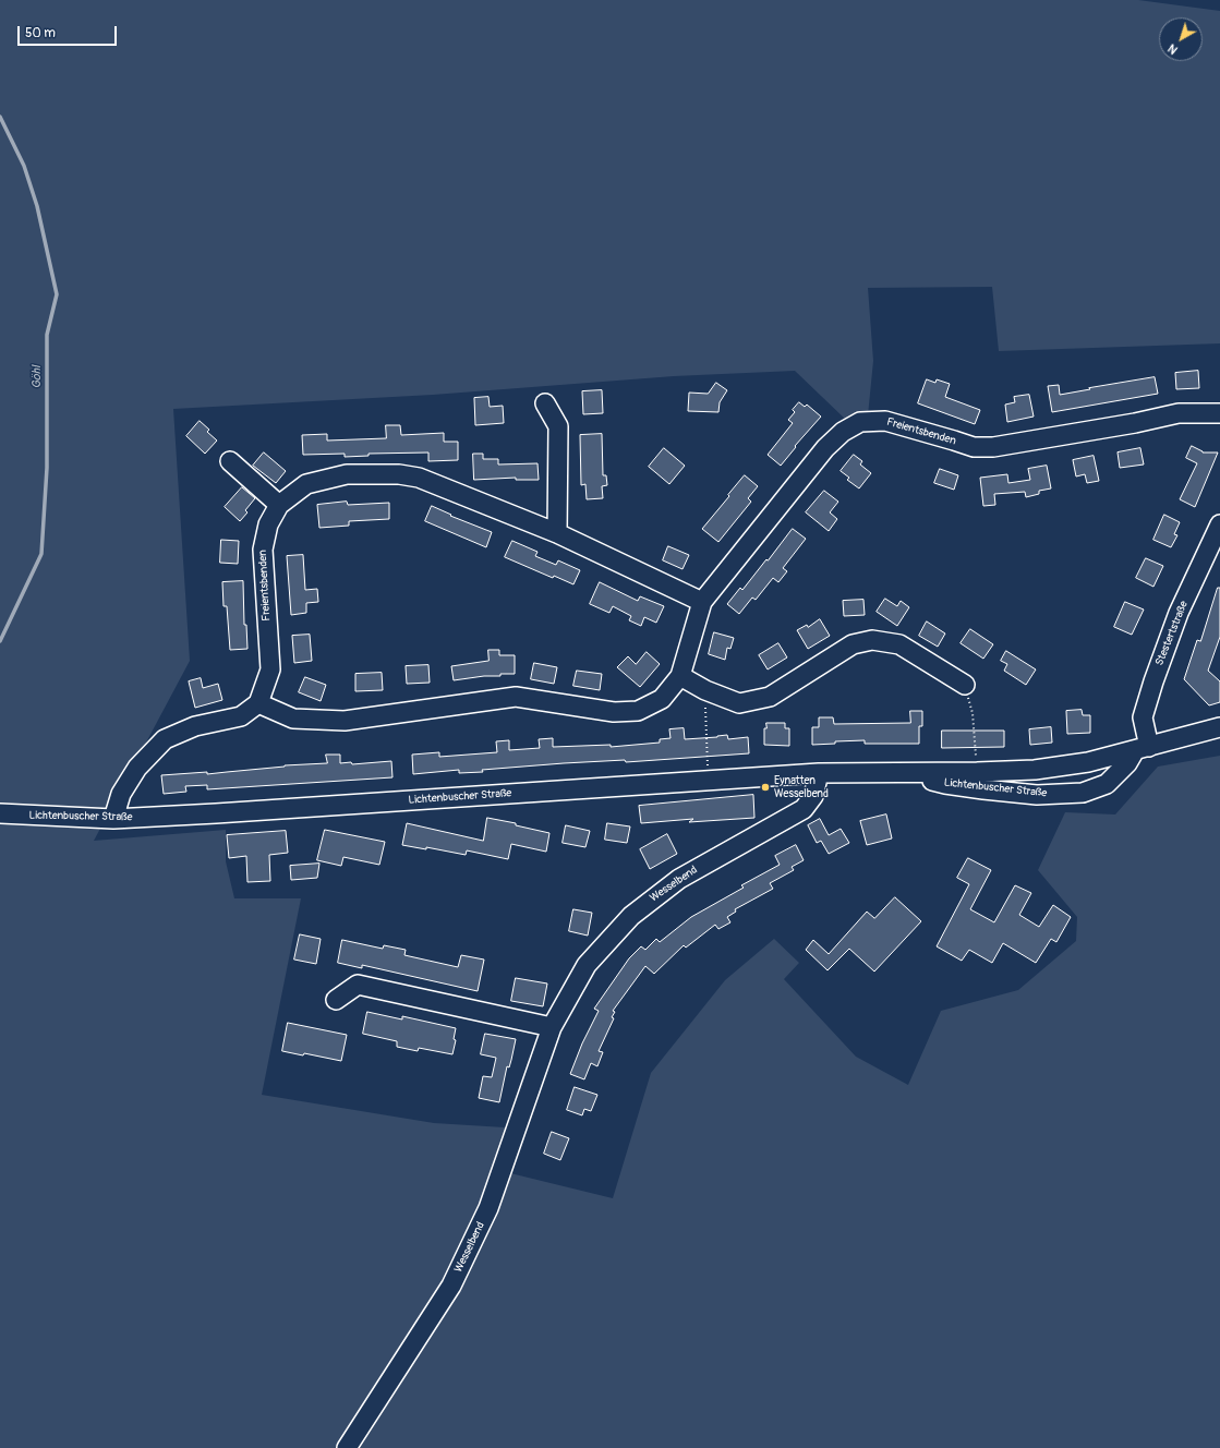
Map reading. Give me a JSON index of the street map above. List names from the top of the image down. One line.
{"streets":{"street":["Freientsbenden","Stestertstraße","Lichtenbuscher Straße","Wesselbend"]},"crossings":[["Stestertstraße","Lichtenbuscher Straße"],["Lichtenbuscher Straße","Wesselbend"]],"water":["Göhl"],"places":["Eynatten Wesselbend"],"scale_bar":"50 m","north":"bottom left"}
